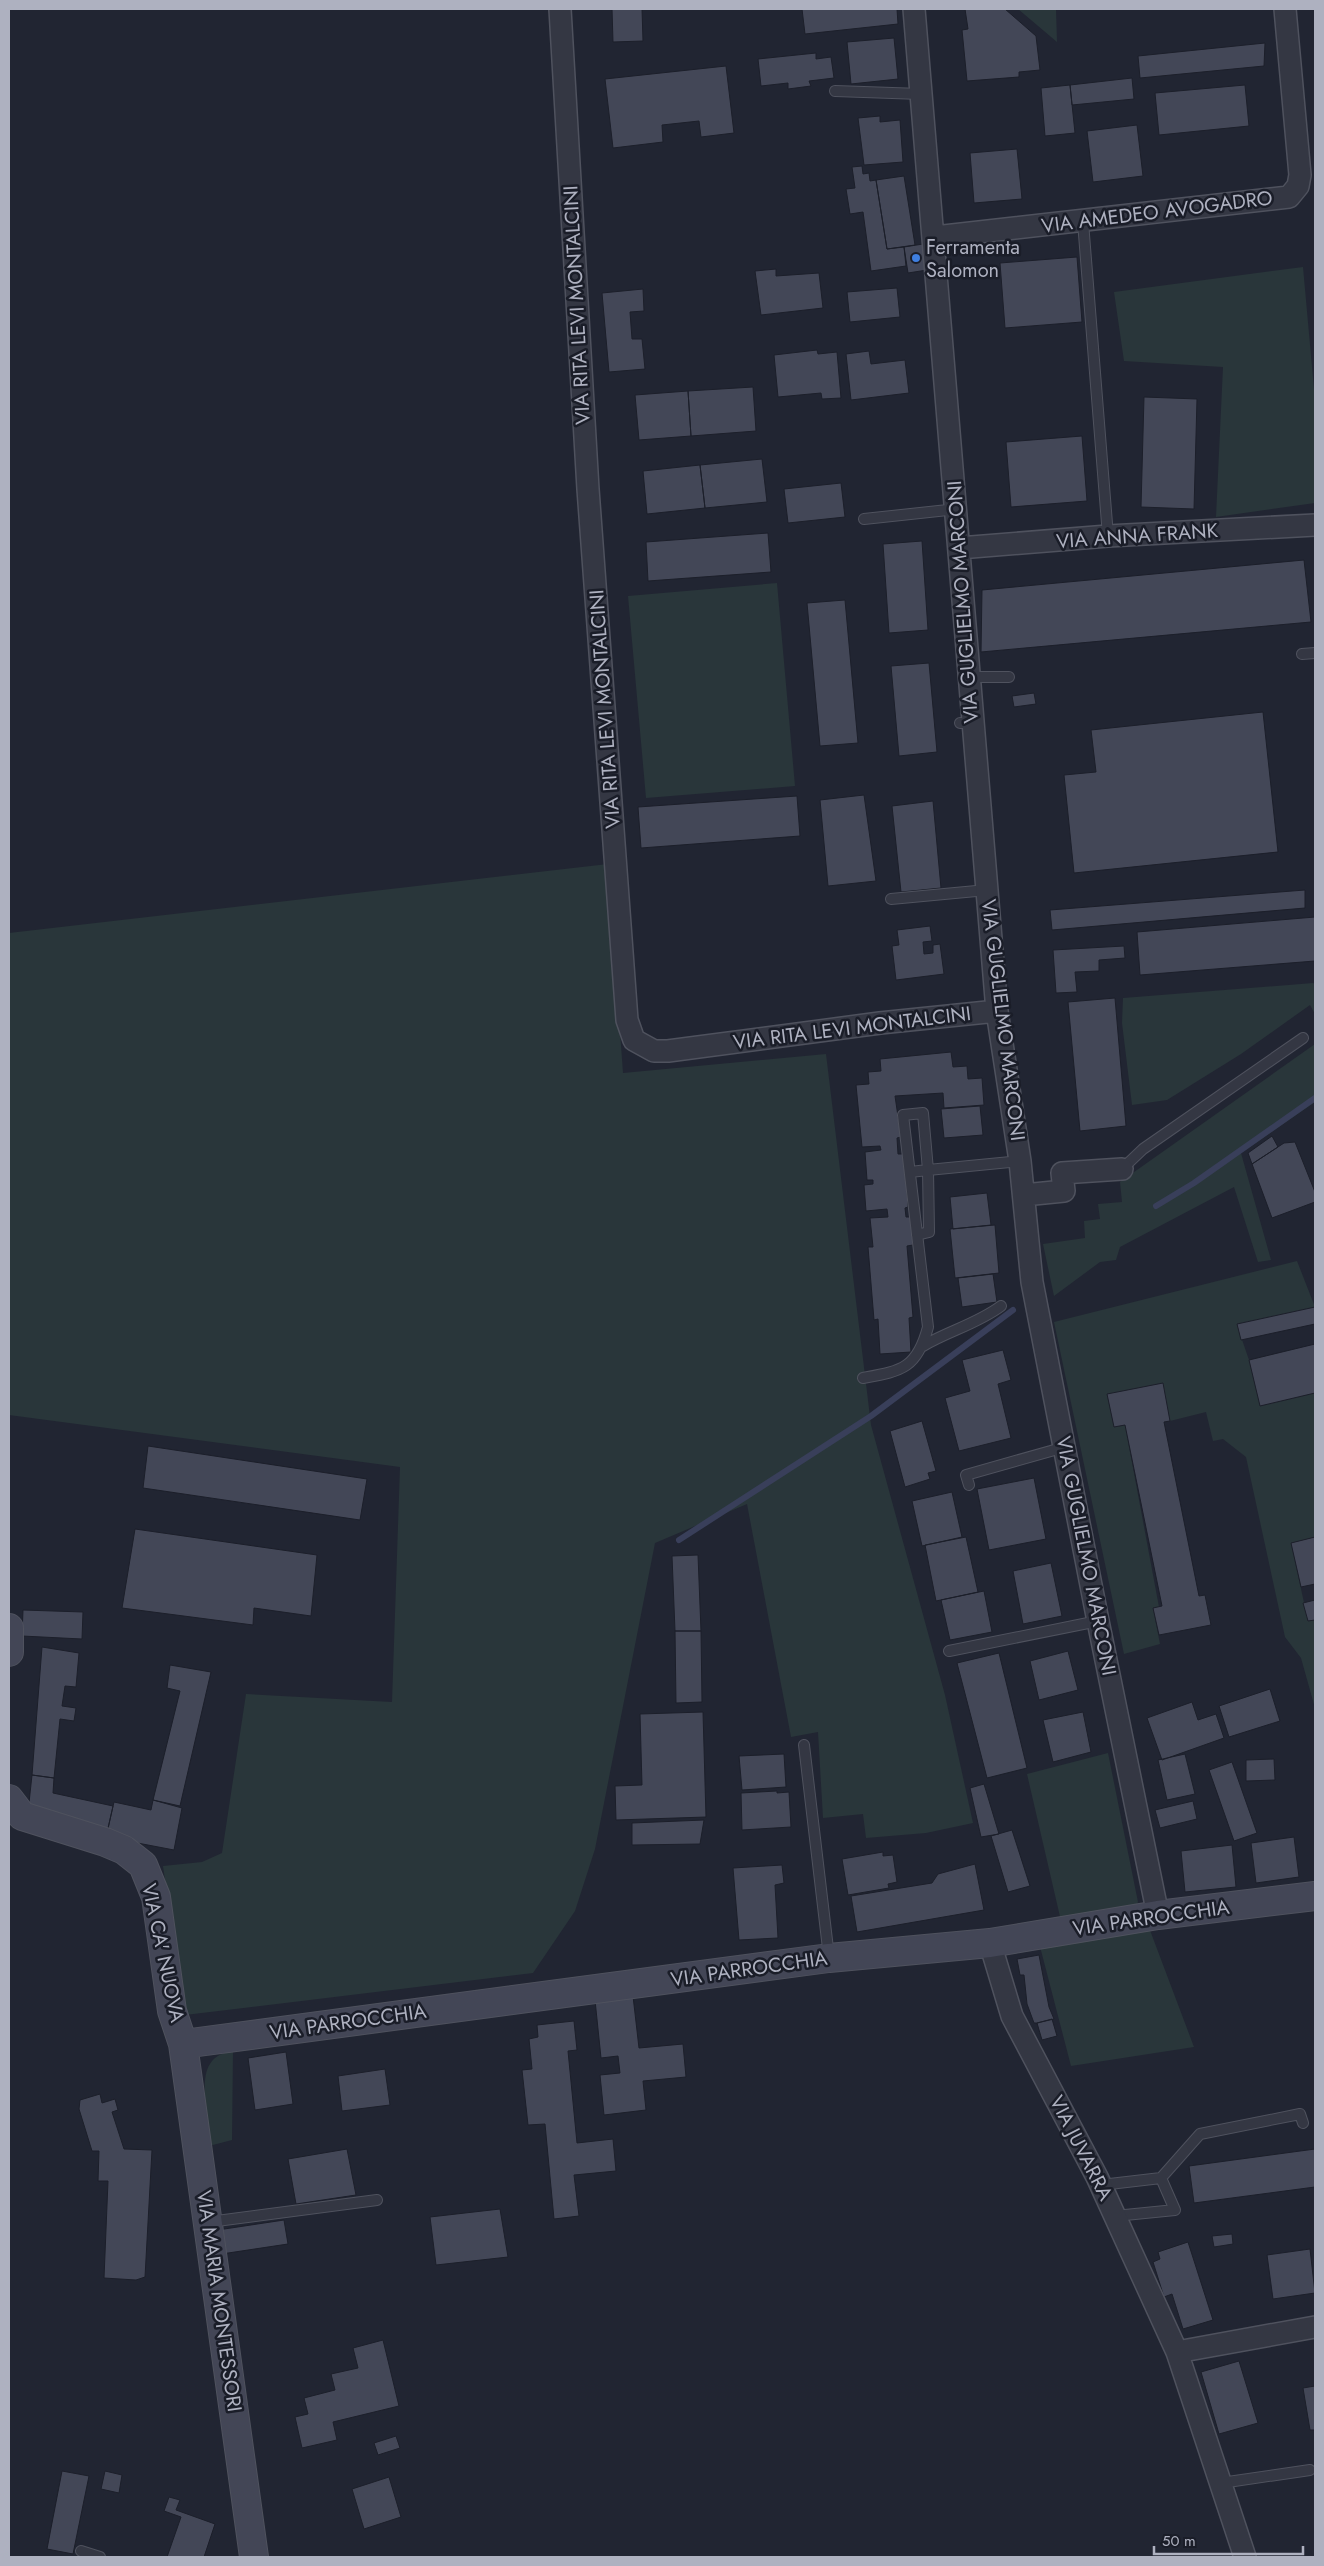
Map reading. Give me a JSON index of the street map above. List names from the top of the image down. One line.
{"streets":{"street":["VIA AMEDEO AVOGADRO","VIA RITA LEVI MONTALCINI","VIA ANNA FRANK","VIA GUGLIELMO MARCONI","VIA PARROCCHIA","VIA CA' NUOVA","VIA JUVARRA","VIA MARIA MONTESSORI"]},"crossings":[["VIA AMEDEO AVOGADRO","VIA GUGLIELMO MARCONI"],["VIA RITA LEVI MONTALCINI","VIA GUGLIELMO MARCONI"],["VIA ANNA FRANK","VIA GUGLIELMO MARCONI"],["VIA GUGLIELMO MARCONI","VIA PARROCCHIA"],["VIA PARROCCHIA","VIA CA' NUOVA"],["VIA PARROCCHIA","VIA JUVARRA"],["VIA PARROCCHIA","VIA MARIA MONTESSORI"],["VIA CA' NUOVA","VIA MARIA MONTESSORI"]],"places":["Ferramenta Salomon"],"scale_bar":"50 m"}
